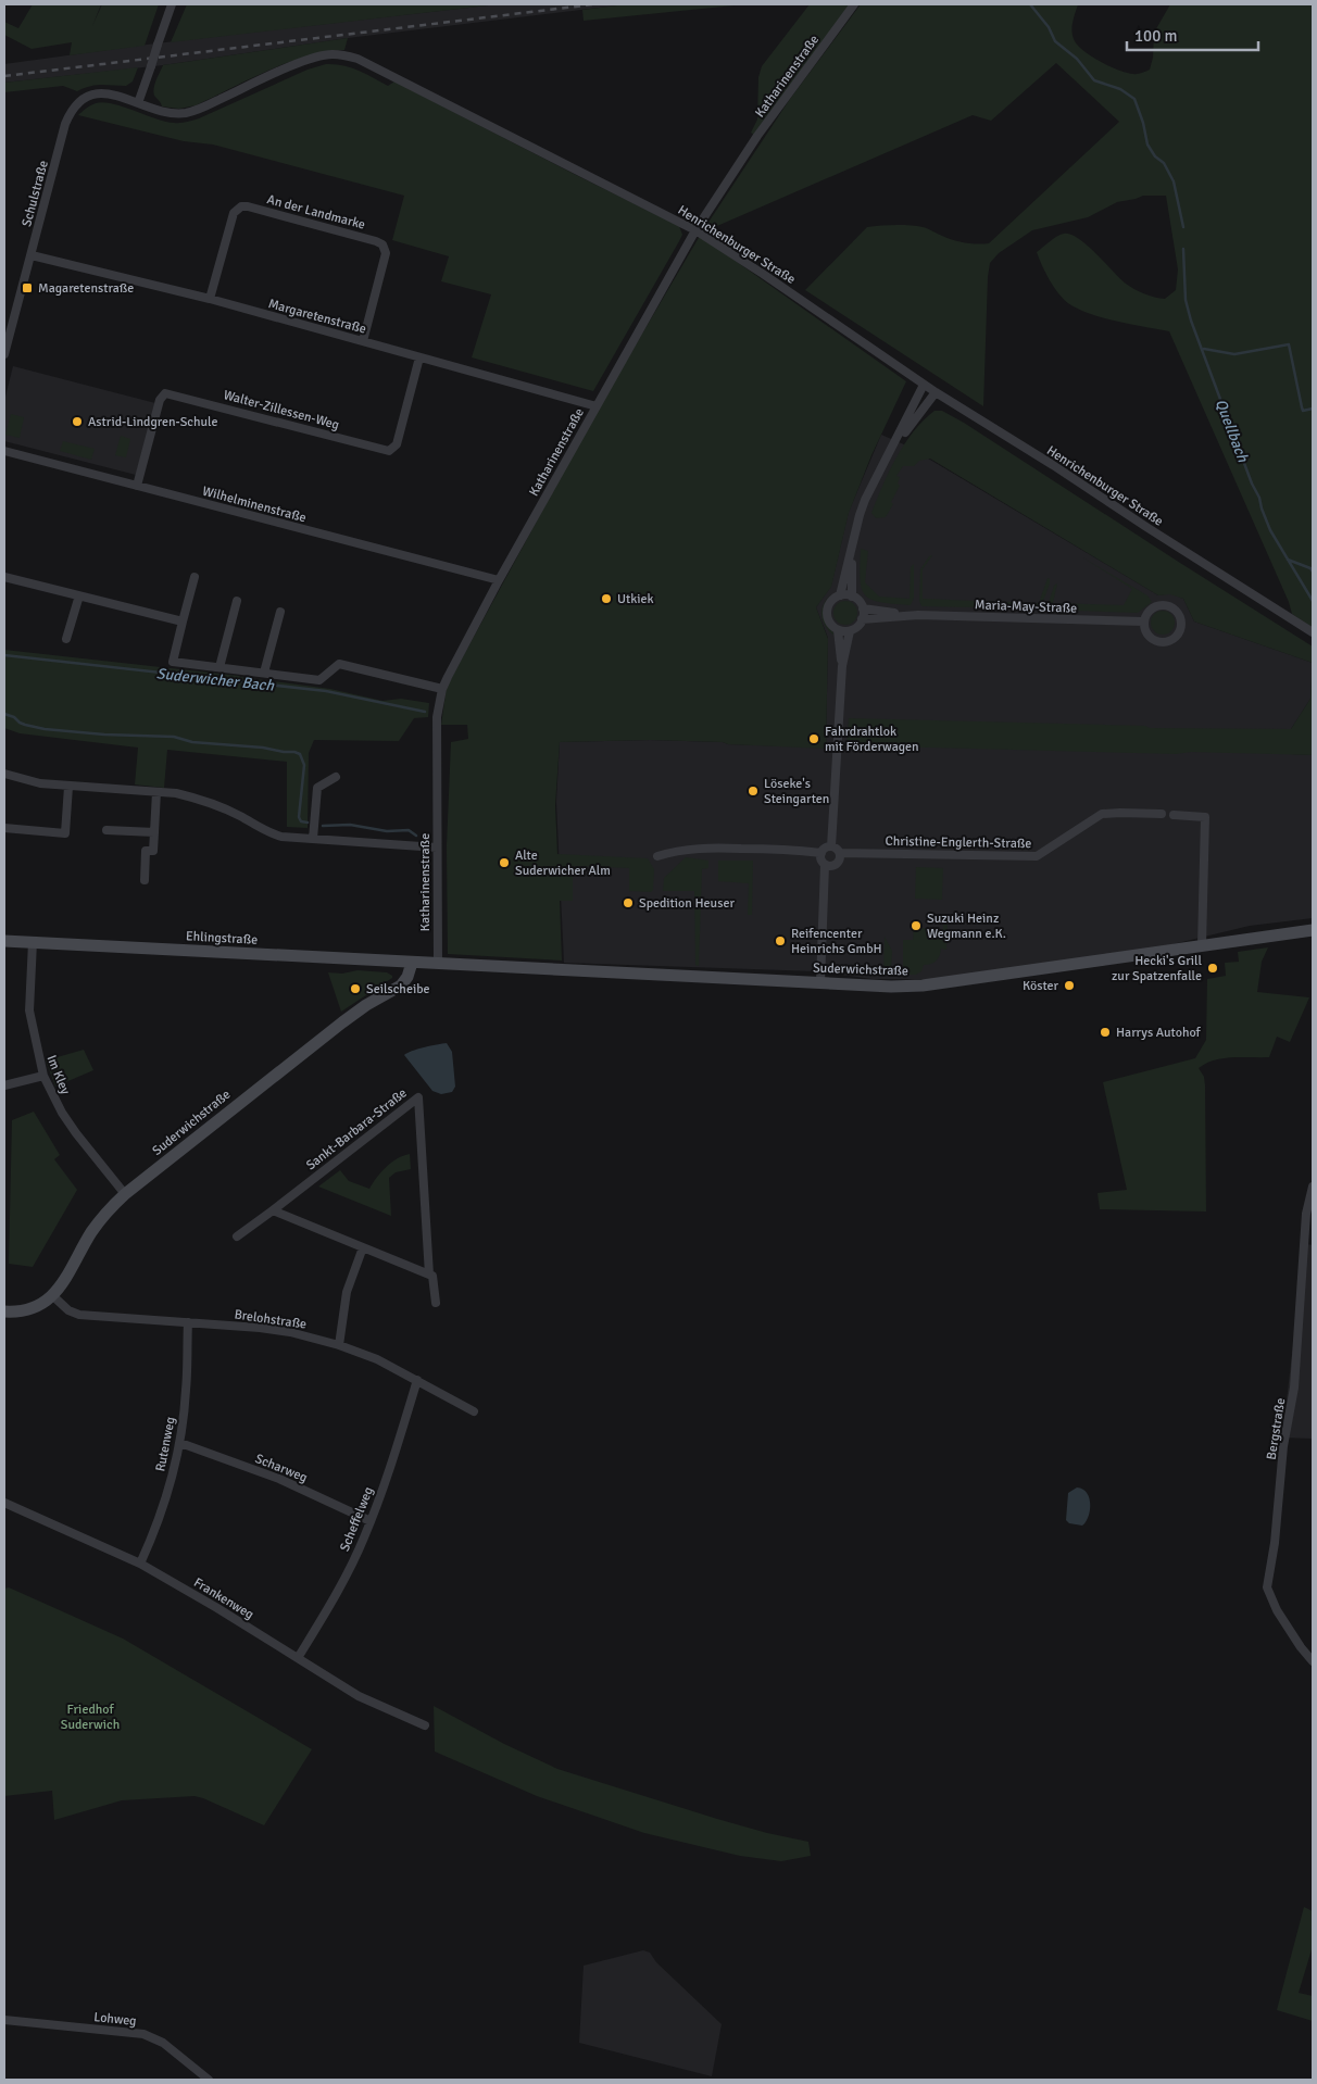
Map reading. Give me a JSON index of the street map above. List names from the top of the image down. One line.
{"streets":{"main road":["Ehlingstraße","Suderwichstraße"],"street":["Katharinenstraße","Schulstraße","An der Landmarke","Henrichenburger Straße","Margaretenstraße","Walter-Zillessen-Weg","Wilhelminenstraße","Maria-May-Straße","Christine-Englerth-Straße","Im Kley","Sankt-Barbara-Straße","Brelohstraße","Bergstraße","Rutenweg","Scharweg","Scheffelweg","Frankenweg","Lohweg"]},"crossings":[["Katharinenstraße","Henrichenburger Straße"],["Katharinenstraße","Margaretenstraße"],["Katharinenstraße","Wilhelminenstraße"],["Katharinenstraße","Ehlingstraße"],["Katharinenstraße","Suderwichstraße"],["Schulstraße","Henrichenburger Straße"],["Schulstraße","Margaretenstraße"],["An der Landmarke","Margaretenstraße"],["Margaretenstraße","Walter-Zillessen-Weg"],["Walter-Zillessen-Weg","Wilhelminenstraße"],["Ehlingstraße","Suderwichstraße"],["Ehlingstraße","Im Kley"],["Suderwichstraße","Im Kley"],["Suderwichstraße","Brelohstraße"],["Brelohstraße","Rutenweg"],["Brelohstraße","Scheffelweg"],["Rutenweg","Scharweg"],["Rutenweg","Frankenweg"],["Scharweg","Scheffelweg"],["Scheffelweg","Frankenweg"]],"water":["Quellbach","Suderwicher Bach"],"parks":["Friedhof Suderwich"],"places":{"transit":["Magaretenstraße"],"other":["Astrid-Lindgren-Schule","Utkiek","Fahrdrahtlok mit Förderwagen","Löseke's Steingarten","Alte Suderwicher Alm","Spedition Heuser","Suzuki Heinz Wegmann e.K.","Reifencenter Heinrichs GmbH","Hecki's Grill zur Spatzenfalle","Köster","Seilscheibe","Harrys Autohof"]},"scale_bar":"100 m"}
